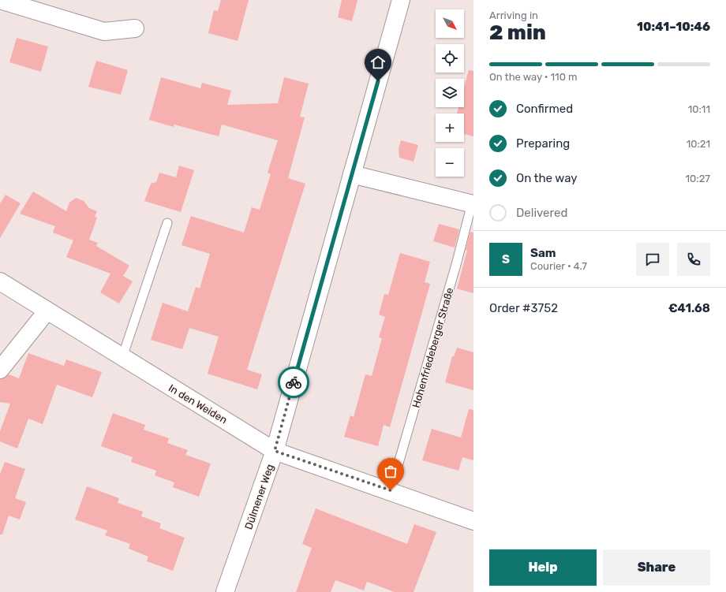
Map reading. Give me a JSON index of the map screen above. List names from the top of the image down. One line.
{"streets":{"street":["Hohenfriedeberger Straße","In den Weiden","Dülmener Weg"]},"crossings":[["Hohenfriedeberger Straße","In den Weiden"],["Hohenfriedeberger Straße","Dülmener Weg"],["In den Weiden","Dülmener Weg"]],"north":"bottom right","page":{"heading":["2 min","Arriving in","10:41–10:46"],"panel":["Sam","Courier · 4.7","Order #3752","€41.68"],"map_buttons":["+","−"],"bar":"On the way · 110 m","list":[["Confirmed","10:11"],["Preparing","10:21"],["On the way","10:27"],"Delivered"],"round":"S","buttons":["Help","Share"]}}
